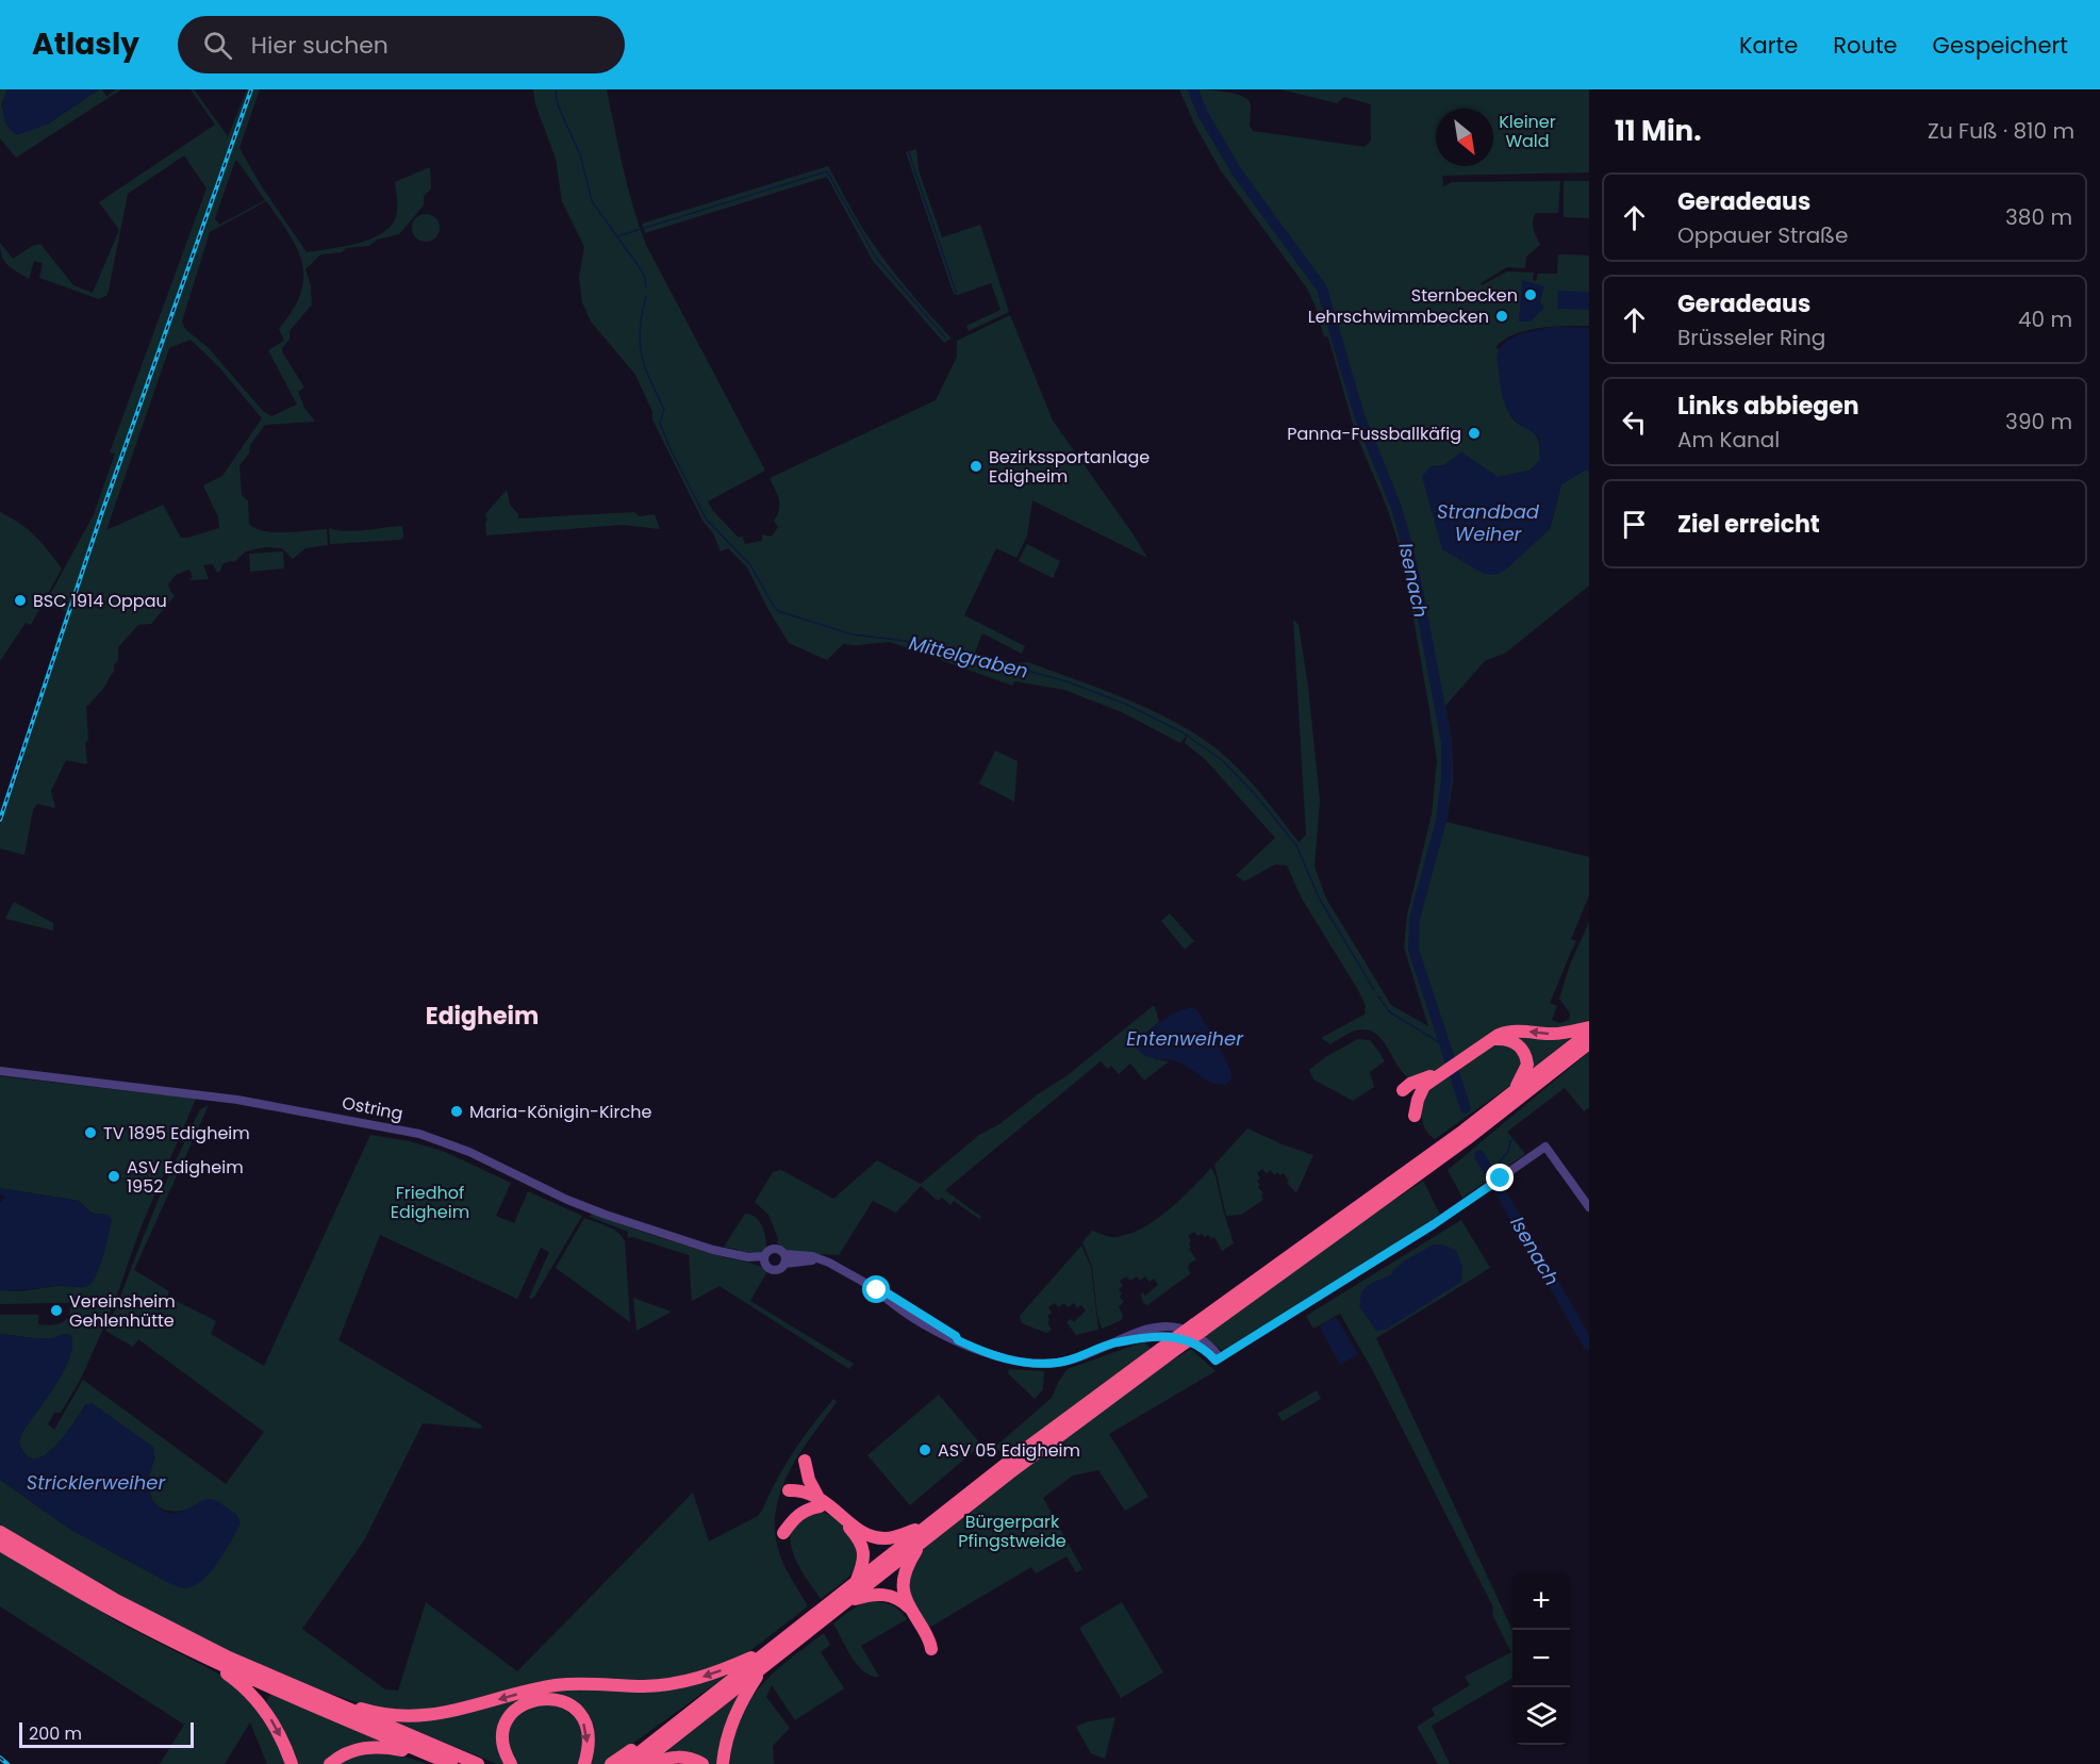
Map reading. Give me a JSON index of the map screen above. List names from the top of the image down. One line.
{"streets":{"street":["Ostring"]},"districts":["Edigheim"],"water":["Strandbad Weiher","Isenach","Mittelgraben","Entenweiher","Stricklerweiher"],"parks":["Kleiner Wald","Friedhof Edigheim","Bürgerpark Pfingstweide"],"places":["Sternbecken","Lehrschwimmbecken","Panna-Fussballkäfig","Bezirkssportanlage Edigheim","BSC 1914 Oppau","Maria-Königin-Kirche","TV 1895 Edigheim","ASV Edigheim 1952","Vereinsheim Gehlenhütte","ASV 05 Edigheim"],"scale_bar":"200 m","north":"bottom right","page":{"header":"Atlasly","search":"Hier suchen","nav":["Karte","Route","Gespeichert"],"heading":["11 Min.","Zu Fuß · 810 m"],"list":[["Geradeaus","Oppauer Straße","380 m"],["Geradeaus","Brüsseler Ring","40 m"],["Links abbiegen","Am Kanal","390 m"],"Ziel erreicht"],"map_buttons":["+","−"],"scale":"200 m"}}
